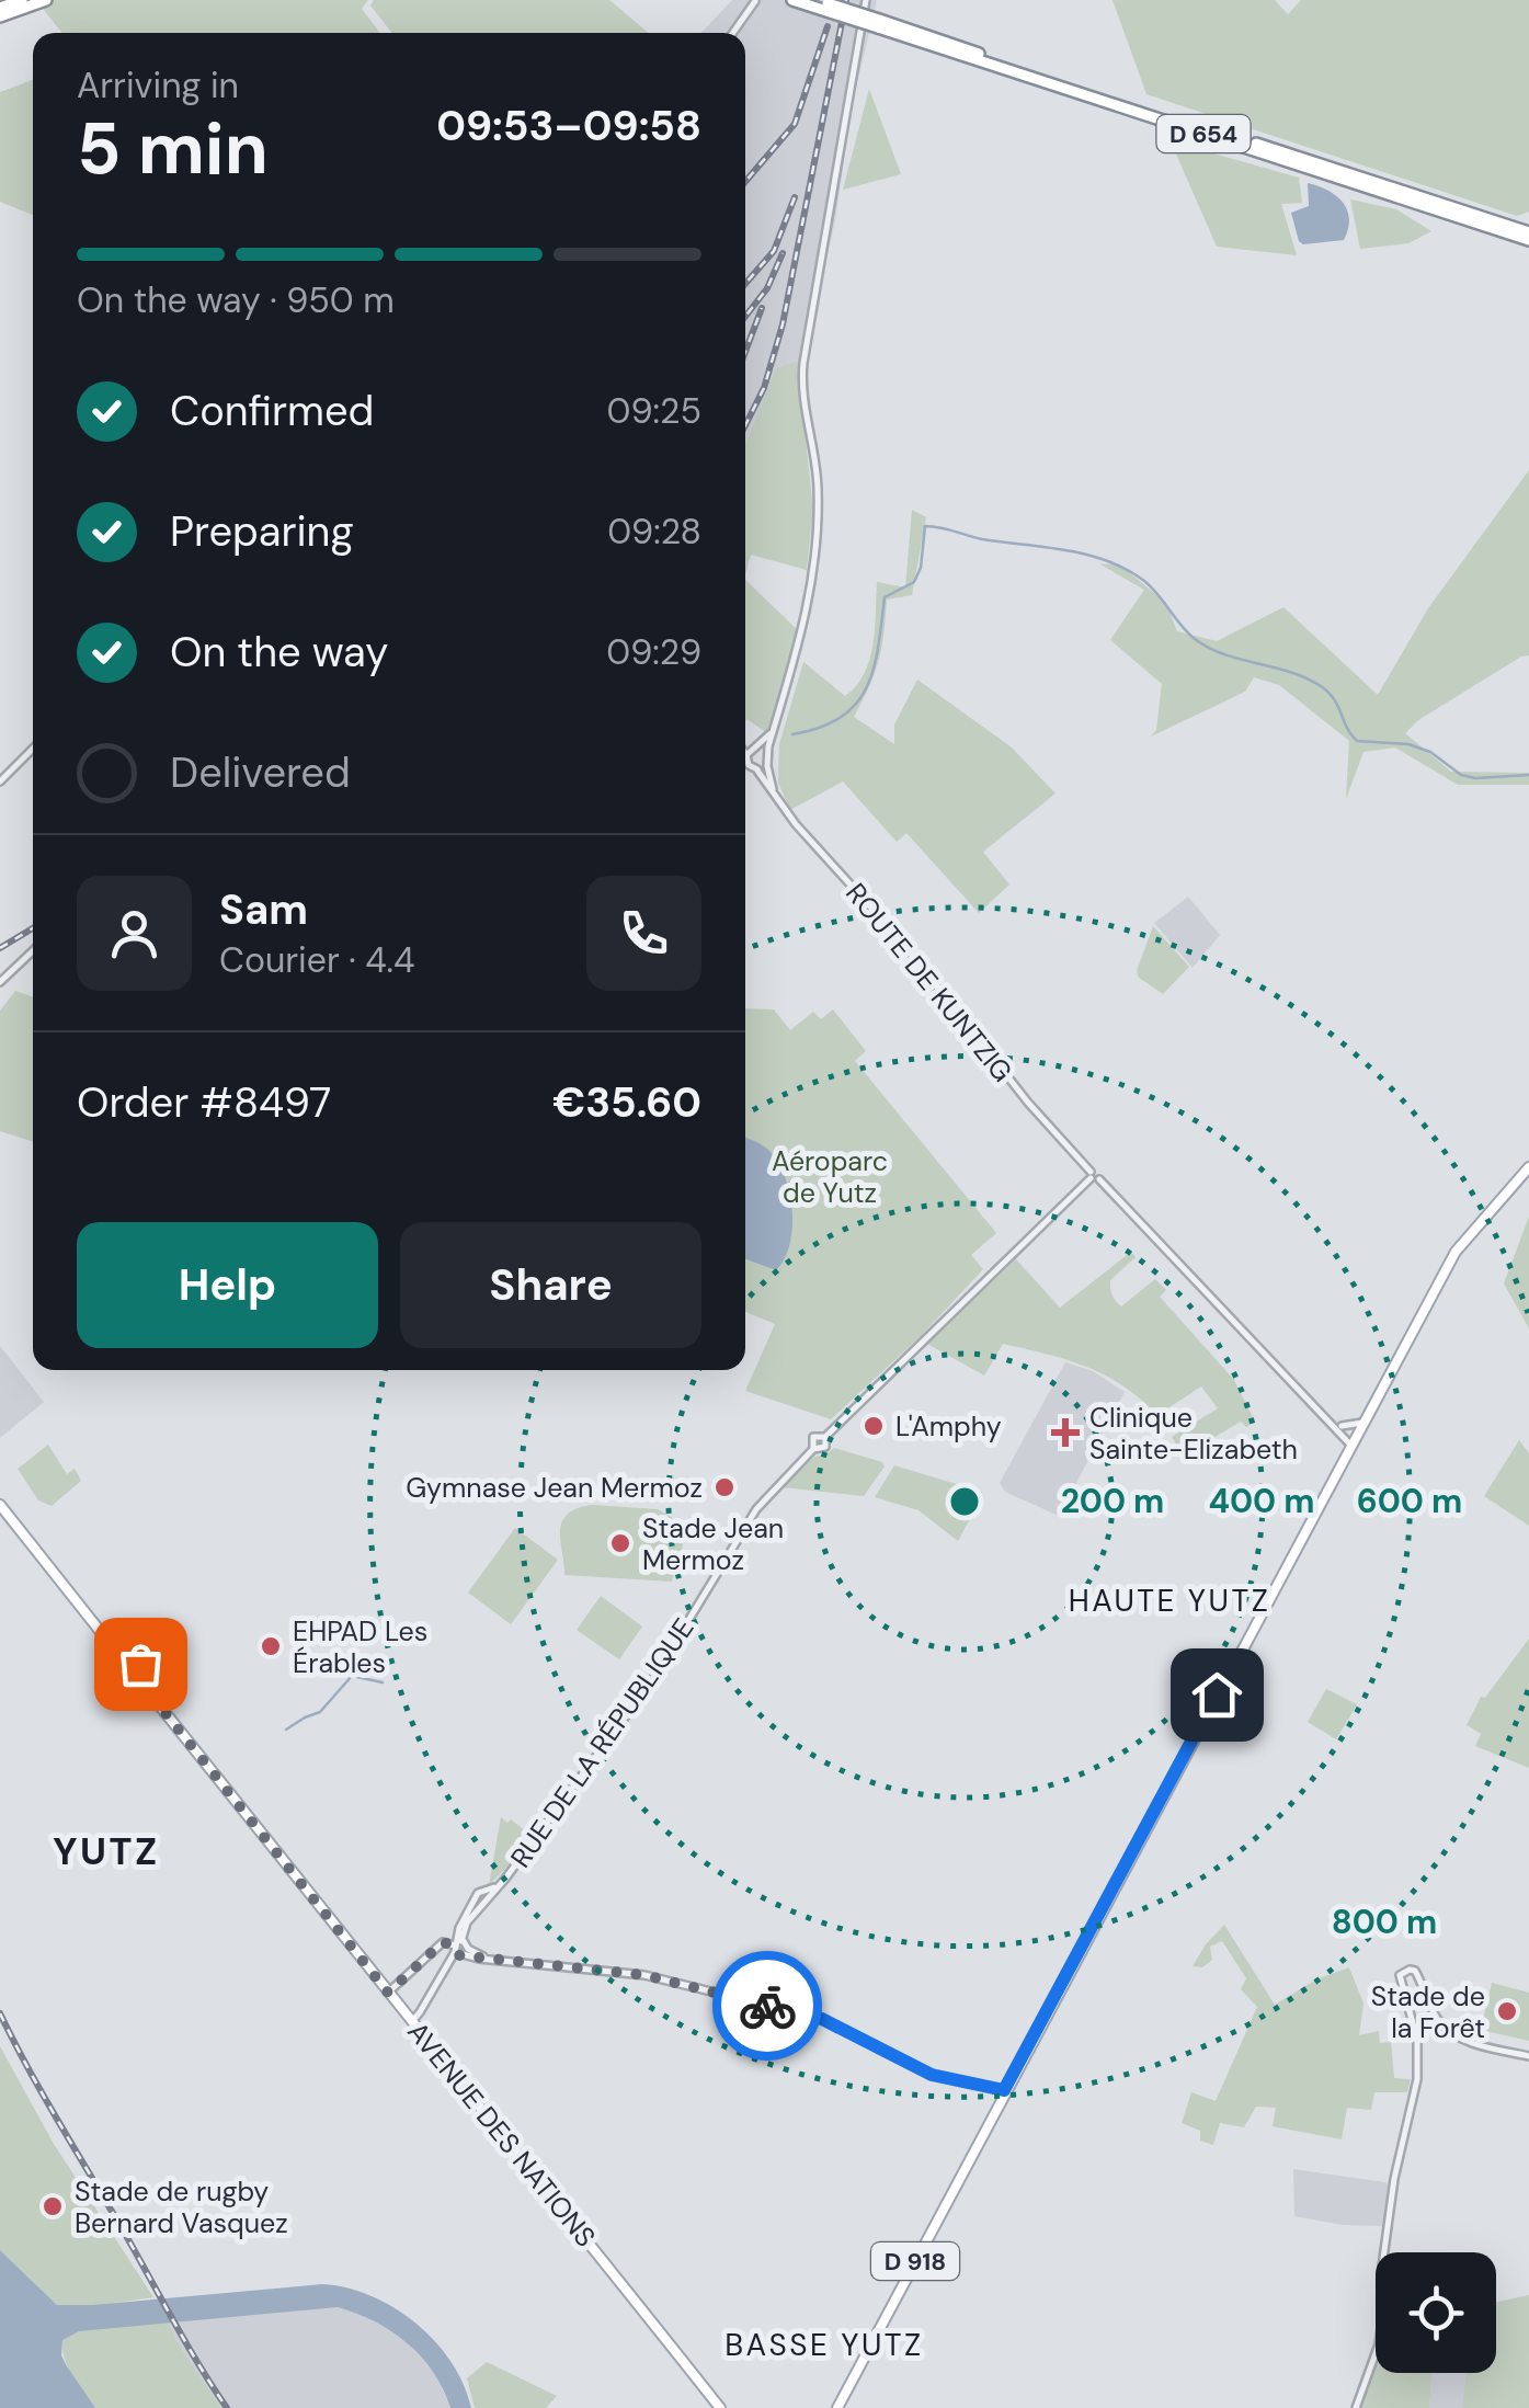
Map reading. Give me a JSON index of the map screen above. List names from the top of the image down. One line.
{"streets":{"highway":["D 654"],"main road":["AVENUE DES NATIONS","D 918"],"street":["ROUTE DE KUNTZIG","RUE DE LA RÉPUBLIQUE"]},"crossings":[["ROUTE DE KUNTZIG","D 918"],["RUE DE LA RÉPUBLIQUE","AVENUE DES NATIONS"]],"districts":["HAUTE YUTZ","YUTZ","BASSE YUTZ"],"parks":["Aéroparc de Yutz"],"places":{"other":["L'Amphy","Gymnase Jean Mermoz","Stade Jean Mermoz","EHPAD Les Érables","Stade de la Forêt","Stade de rugby Bernard Vasquez"],"health":["Clinique Sainte-Elizabeth"]},"page":{"heading":["5 min","Arriving in","09:53–09:58"],"panel":["Sam","Courier · 4.4","Order #8497","€35.60"],"bar":"On the way · 950 m","list":[["Confirmed","09:25"],["Preparing","09:28"],["On the way","09:29"],"Delivered"],"buttons":["Help","Share"]},"rings":["200 m","400 m","600 m","800 m"]}
